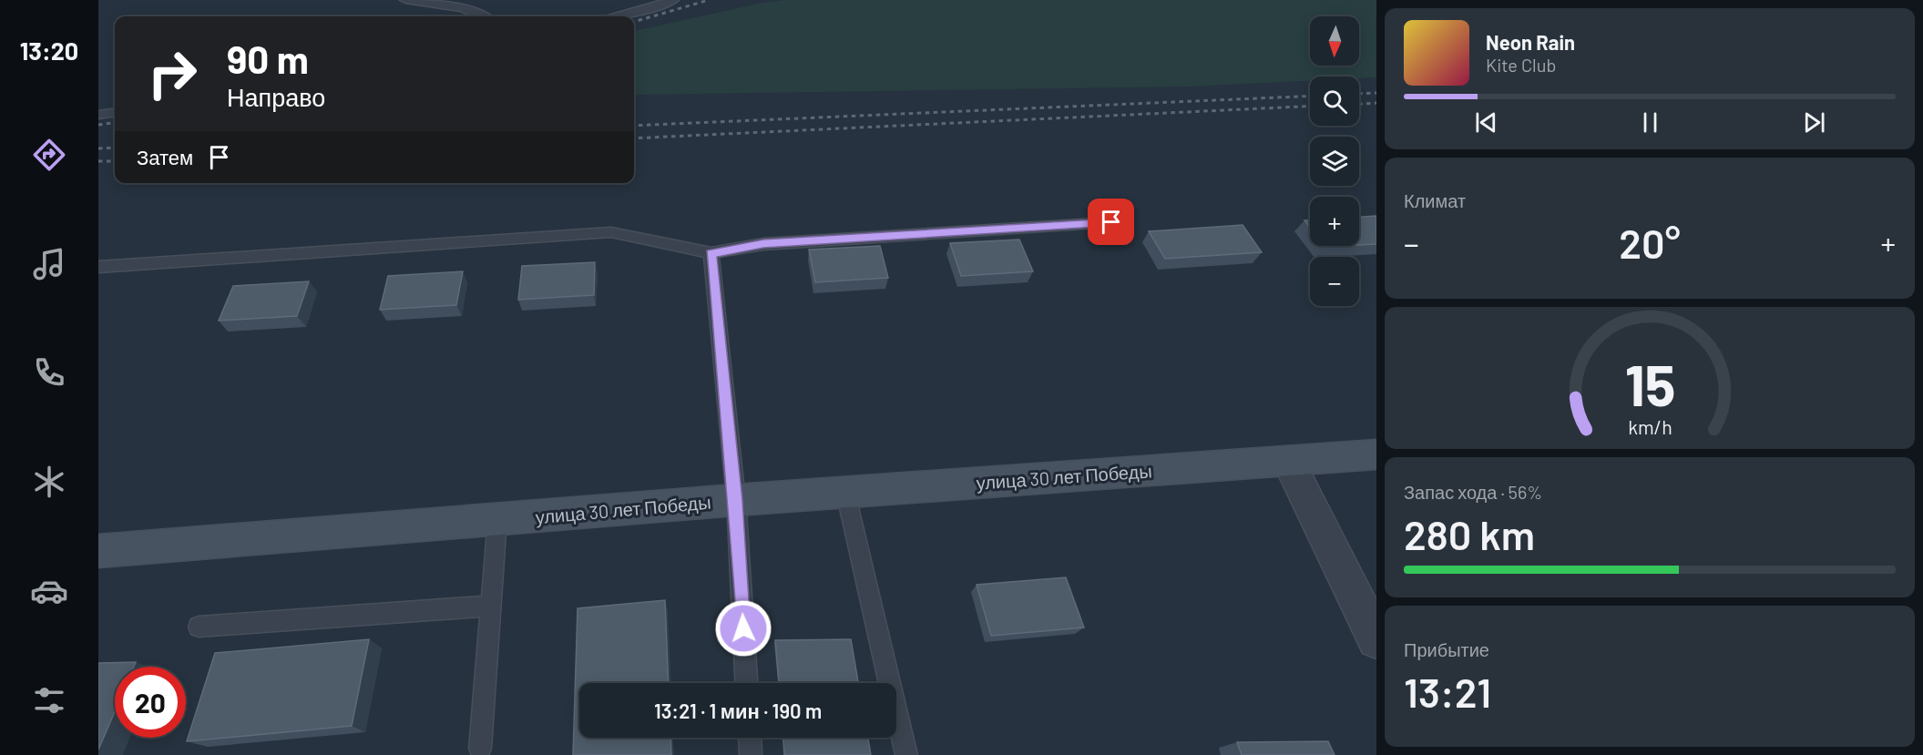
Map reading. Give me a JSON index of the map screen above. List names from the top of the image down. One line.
{"streets":{"main road":["улица 30 лет Победы"]},"north":"bottom","page":{"tabs":"13:20","map_buttons":["+","−"],"turn":["90 m","Направо"],"song":["Neon Rain","Kite Club"],"then":"Затем","tile":["Климат",["Запас хода · 56%","280 km"],["Прибытие","13:21"]],"heat":["−","20°","+"],"limit":"20","trip":"13:21 · 1 мин · 190 m","gauge":["15","km/h"]}}
